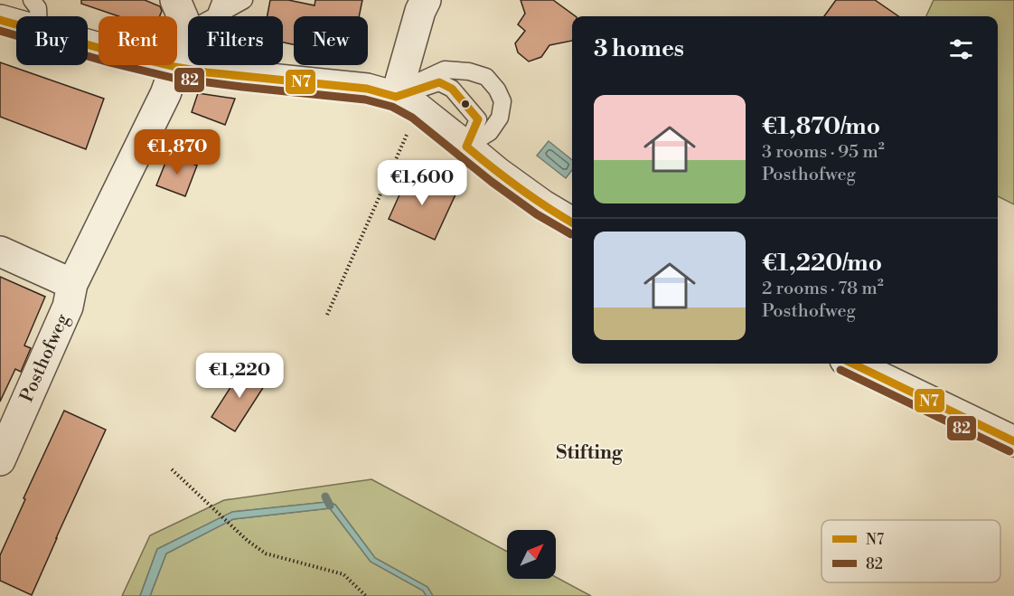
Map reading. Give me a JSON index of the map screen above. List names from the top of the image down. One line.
{"streets":{"street":["Posthofweg"]},"districts":["Stifting"],"lines":["transit line N7","transit line 82"],"legend":["N7","82"],"north":"top right","page":{"chip":["Buy","Rent","Filters","New"],"heading":"3 homes","list":[{"name":"€1,870/mo","note":"3 rooms · 95 m² · Posthofweg"},{"name":"€1,220/mo","note":"2 rooms · 78 m² · Posthofweg"}],"price":["€1,870","€1,600","€1,220"]}}
